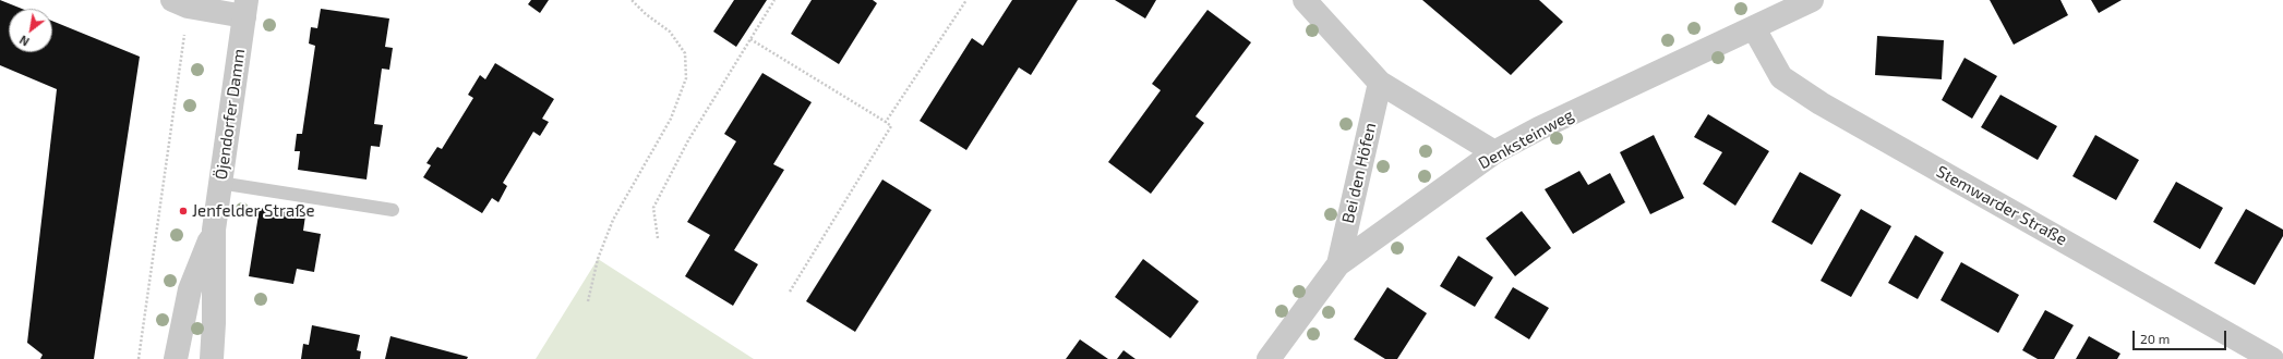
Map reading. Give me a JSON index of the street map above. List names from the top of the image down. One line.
{"streets":{"street":["Öjendorfer Damm","Denksteinweg","Bei den Höfen","Stemwarder Straße"]},"crossings":[["Denksteinweg","Bei den Höfen"],["Denksteinweg","Stemwarder Straße"]],"places":["Jenfelder Straße"],"scale_bar":"20 m","north":"bottom left"}
